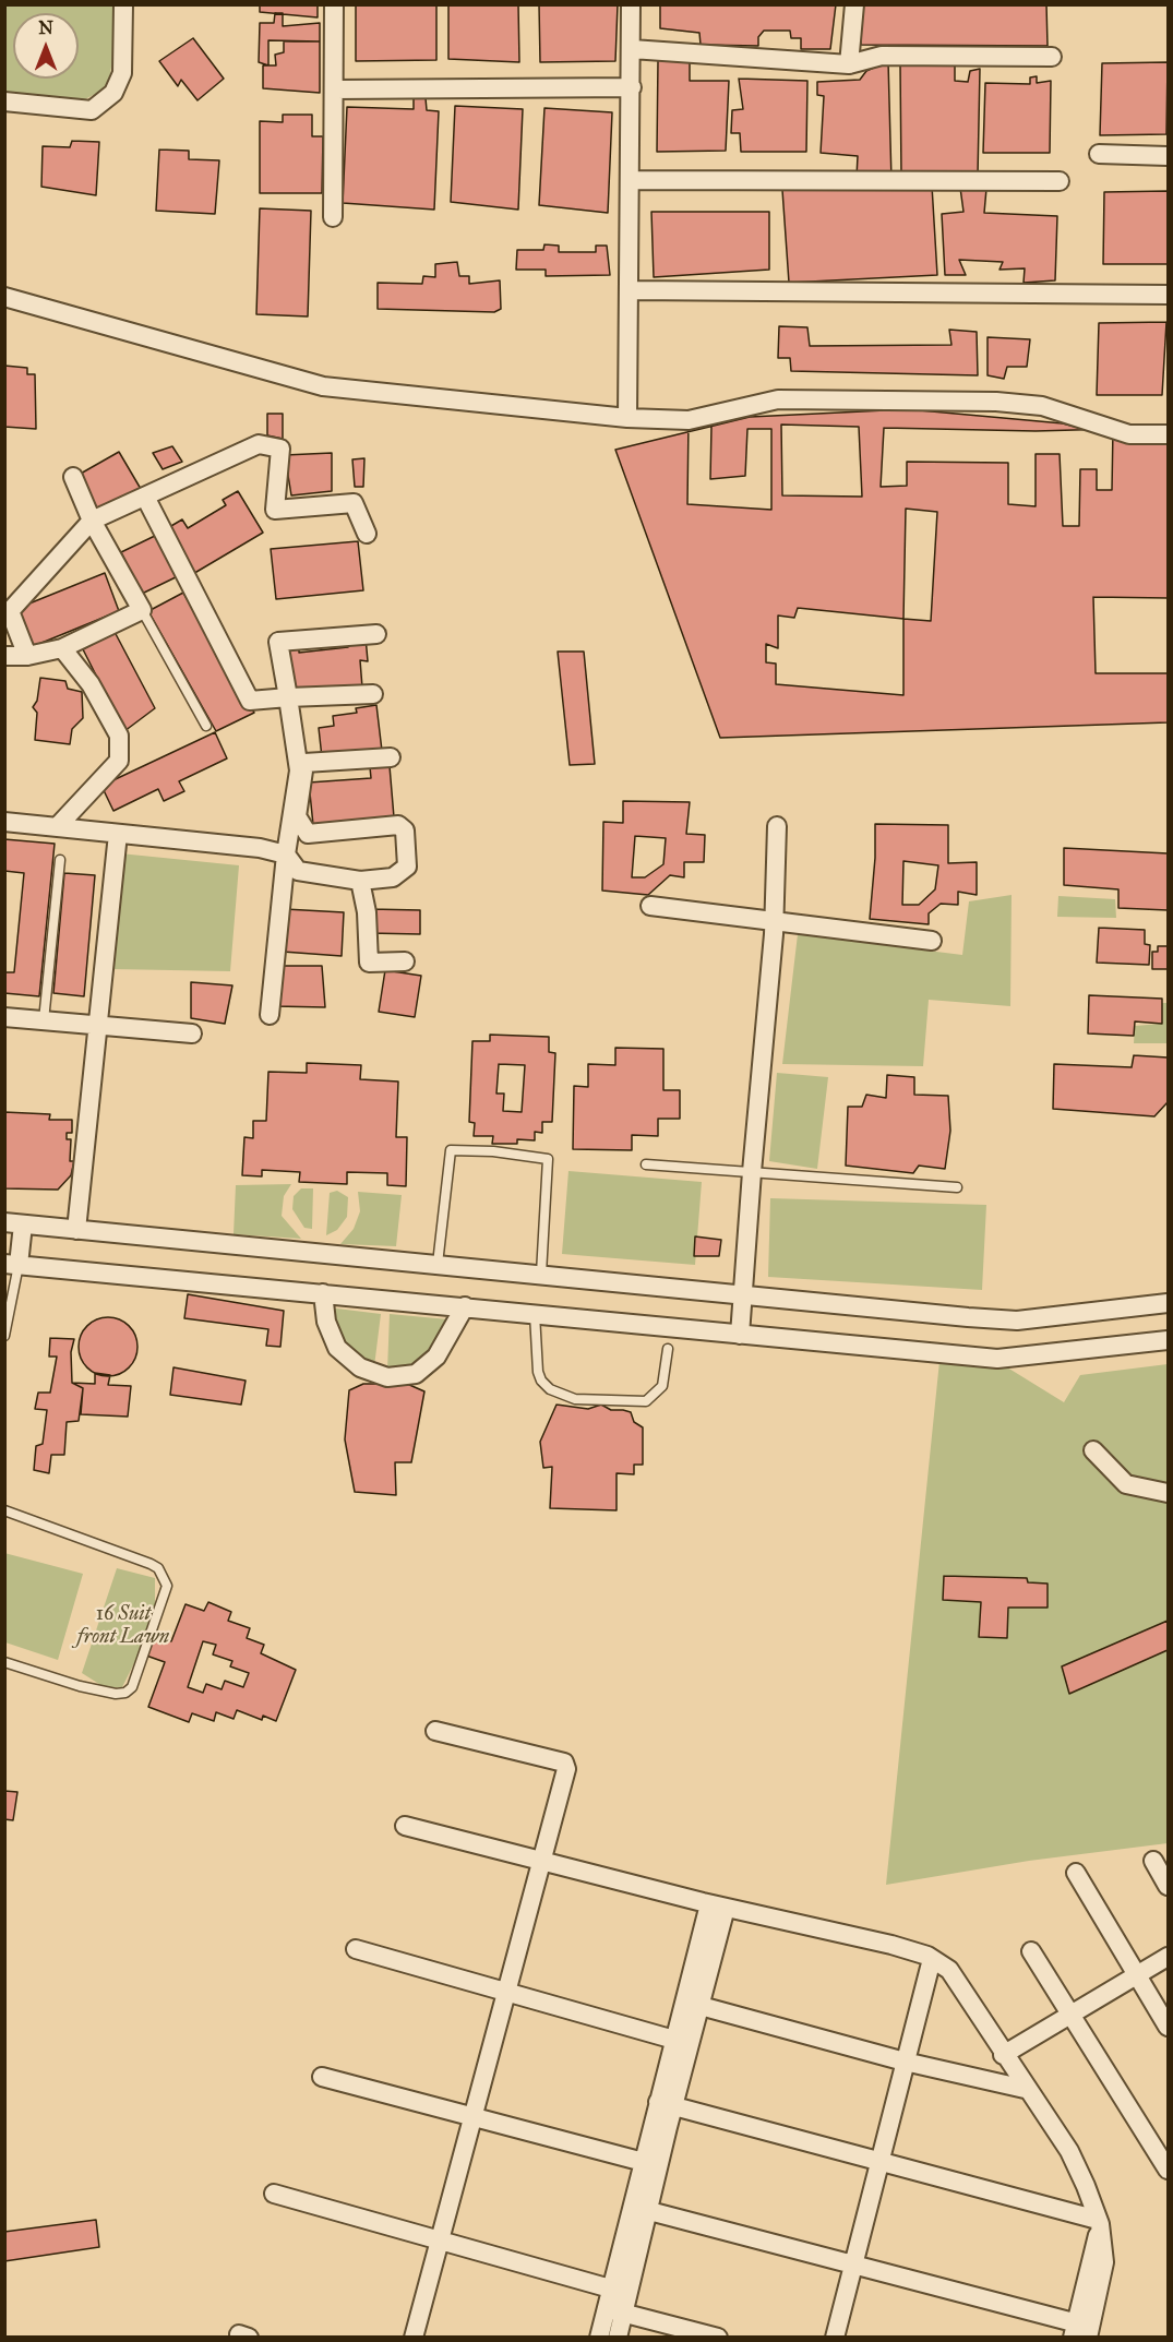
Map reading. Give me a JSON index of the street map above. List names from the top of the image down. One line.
{"parks":["16 Suit front Lawn"],"north":"top"}
